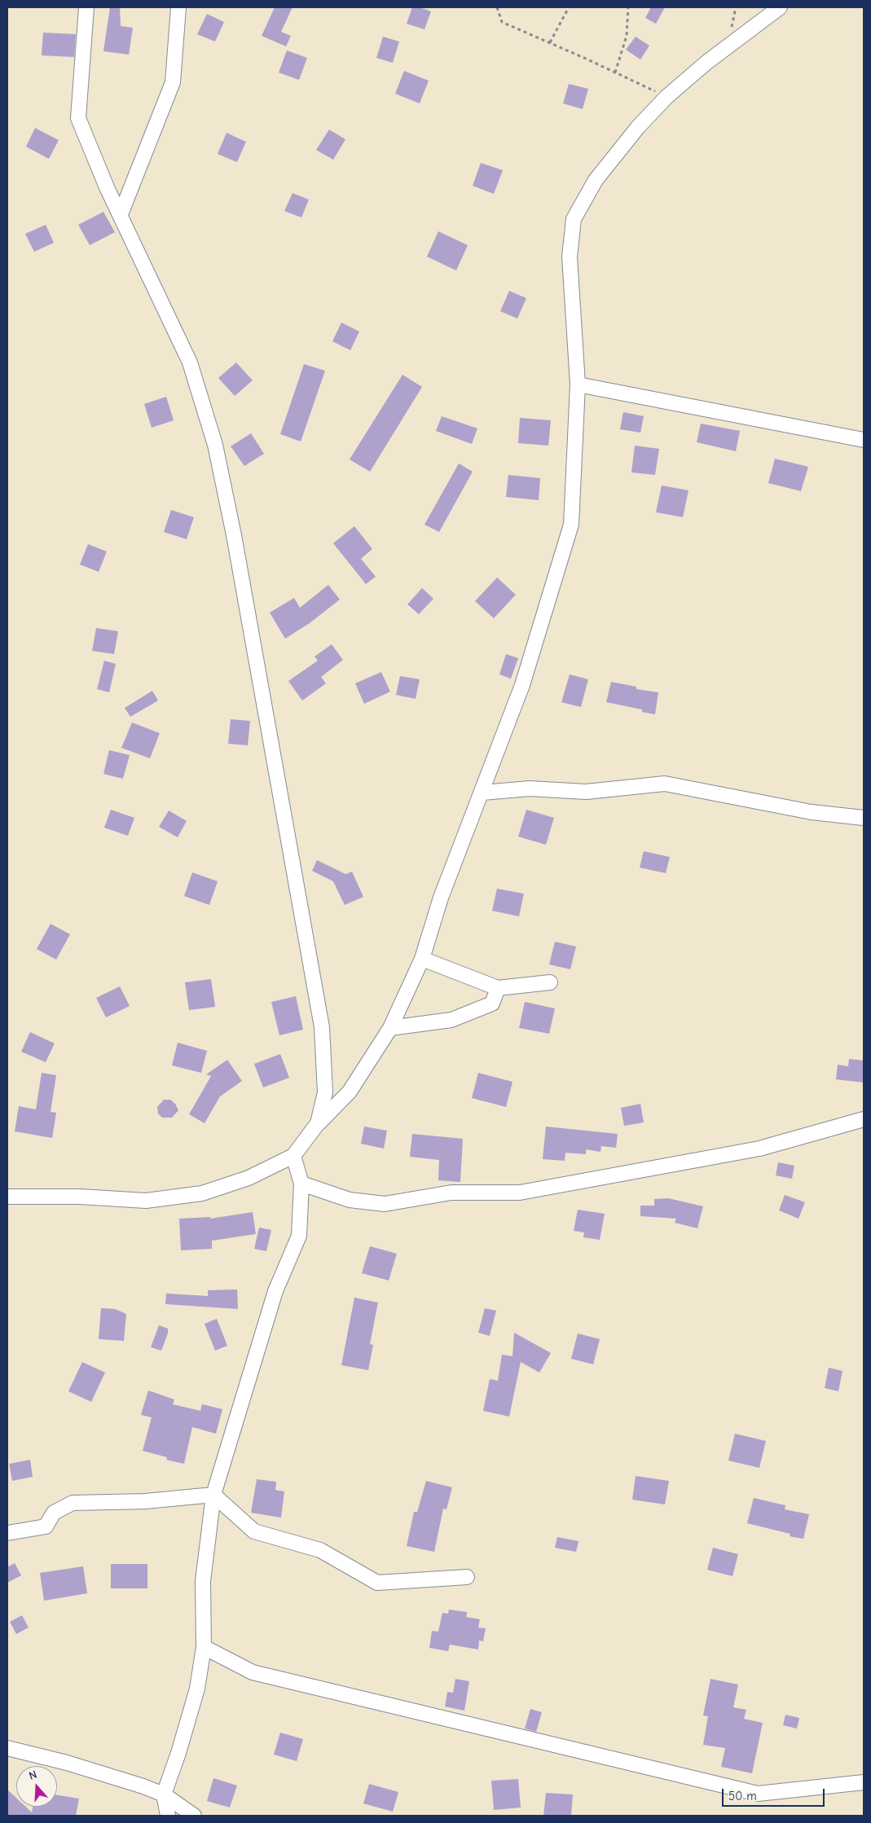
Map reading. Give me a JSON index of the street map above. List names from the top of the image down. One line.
{"scale_bar":"50 m","north":"top"}
